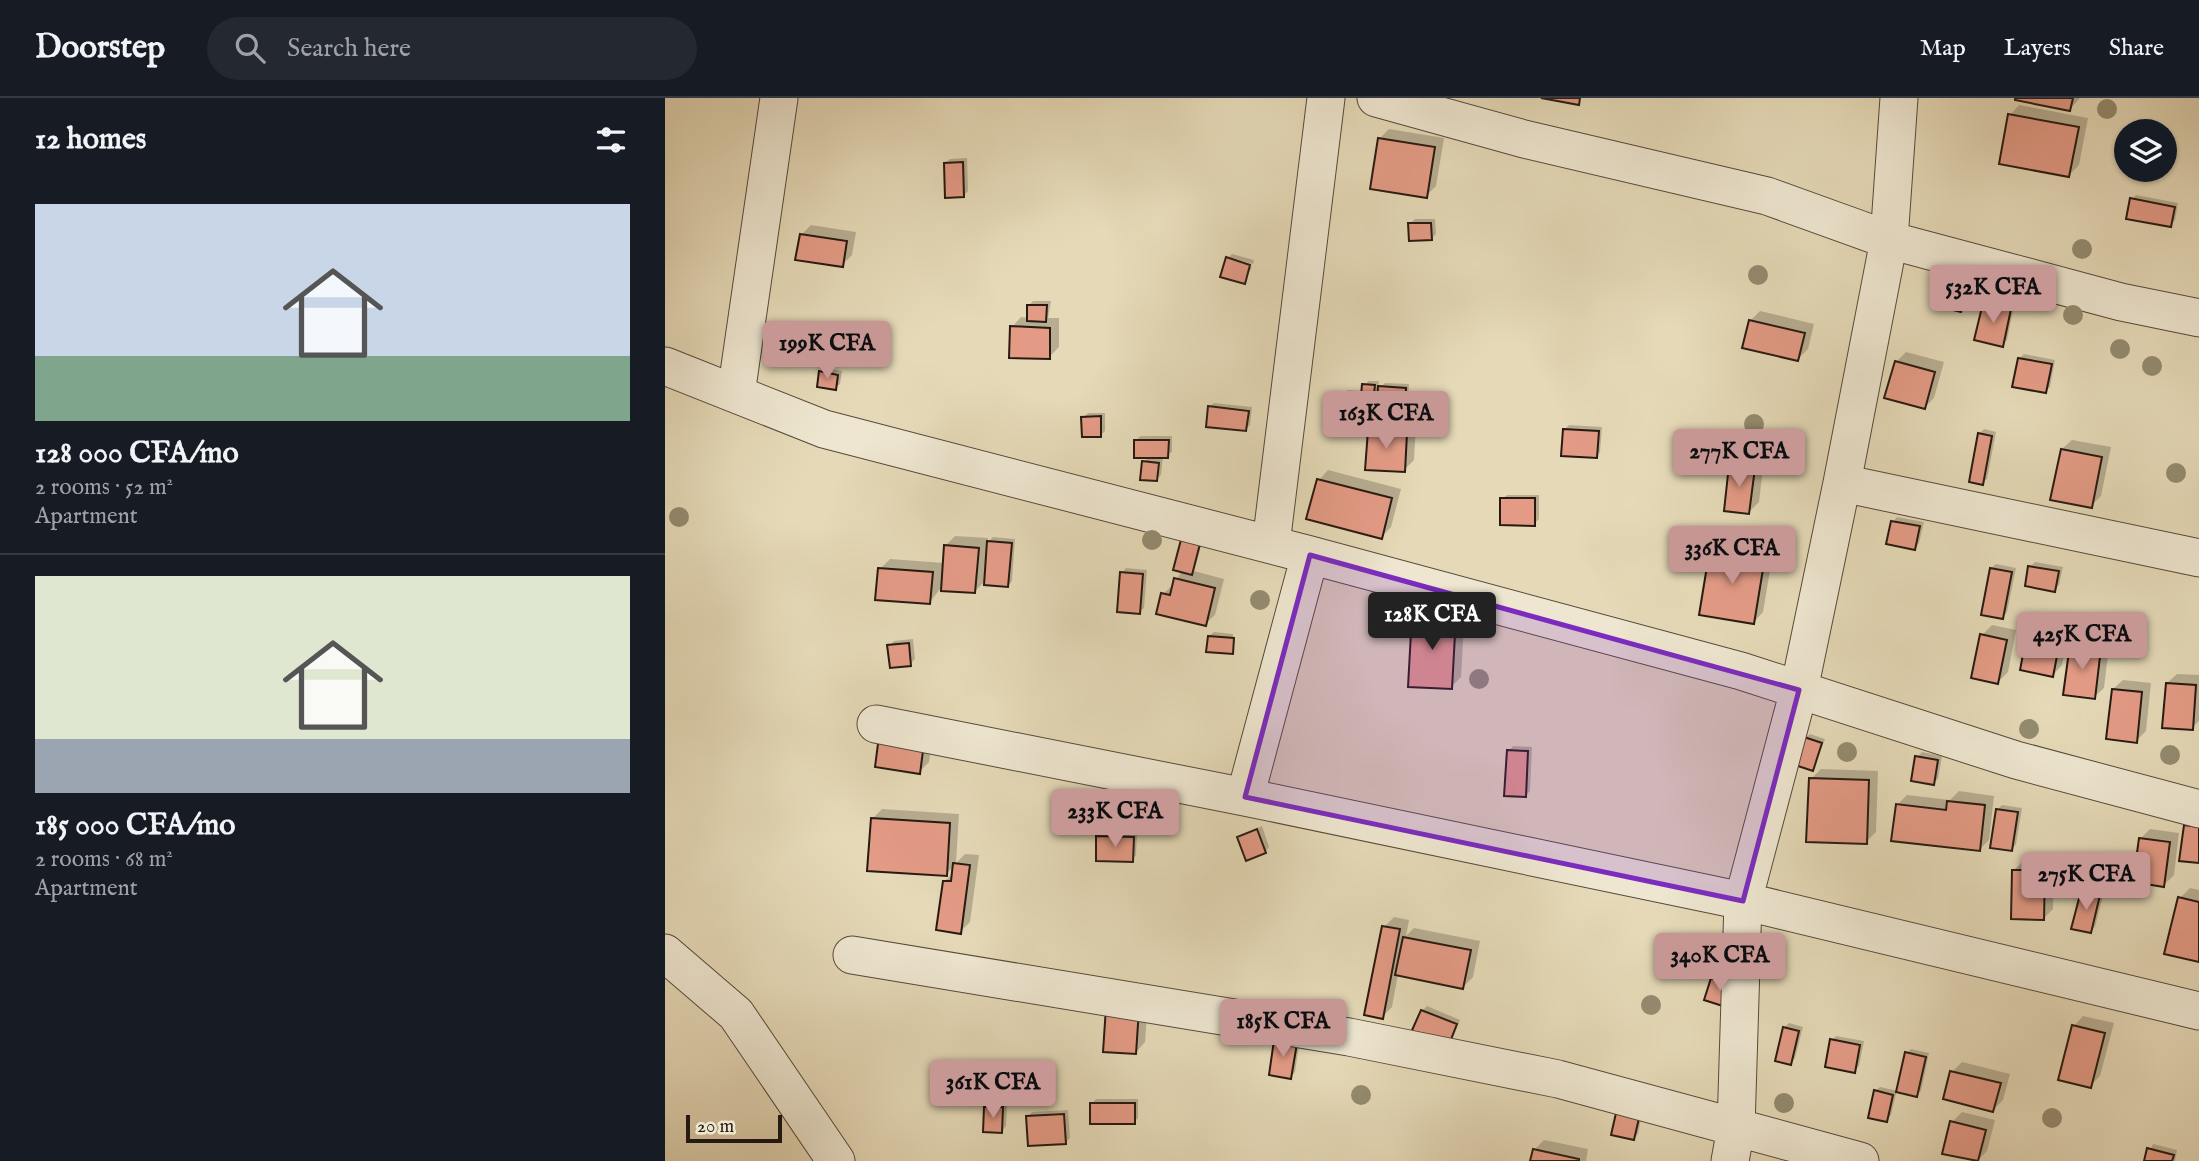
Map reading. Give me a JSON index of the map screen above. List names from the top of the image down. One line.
{"scale_bar":"20 m","page":{"header":"Doorstep","search":"Search here","nav":["Map","Layers","Share"],"heading":"12 homes","list":[{"name":"128 000 CFA/mo","note":"2 rooms · 52 m² · Apartment"},{"name":"185 000 CFA/mo","note":"2 rooms · 68 m² · Apartment"}],"price":["532K CFA","199K CFA","163K CFA","277K CFA","336K CFA","128K CFA","425K CFA","233K CFA","275K CFA","340K CFA","185K CFA","361K CFA"],"scale":"20 m"}}
